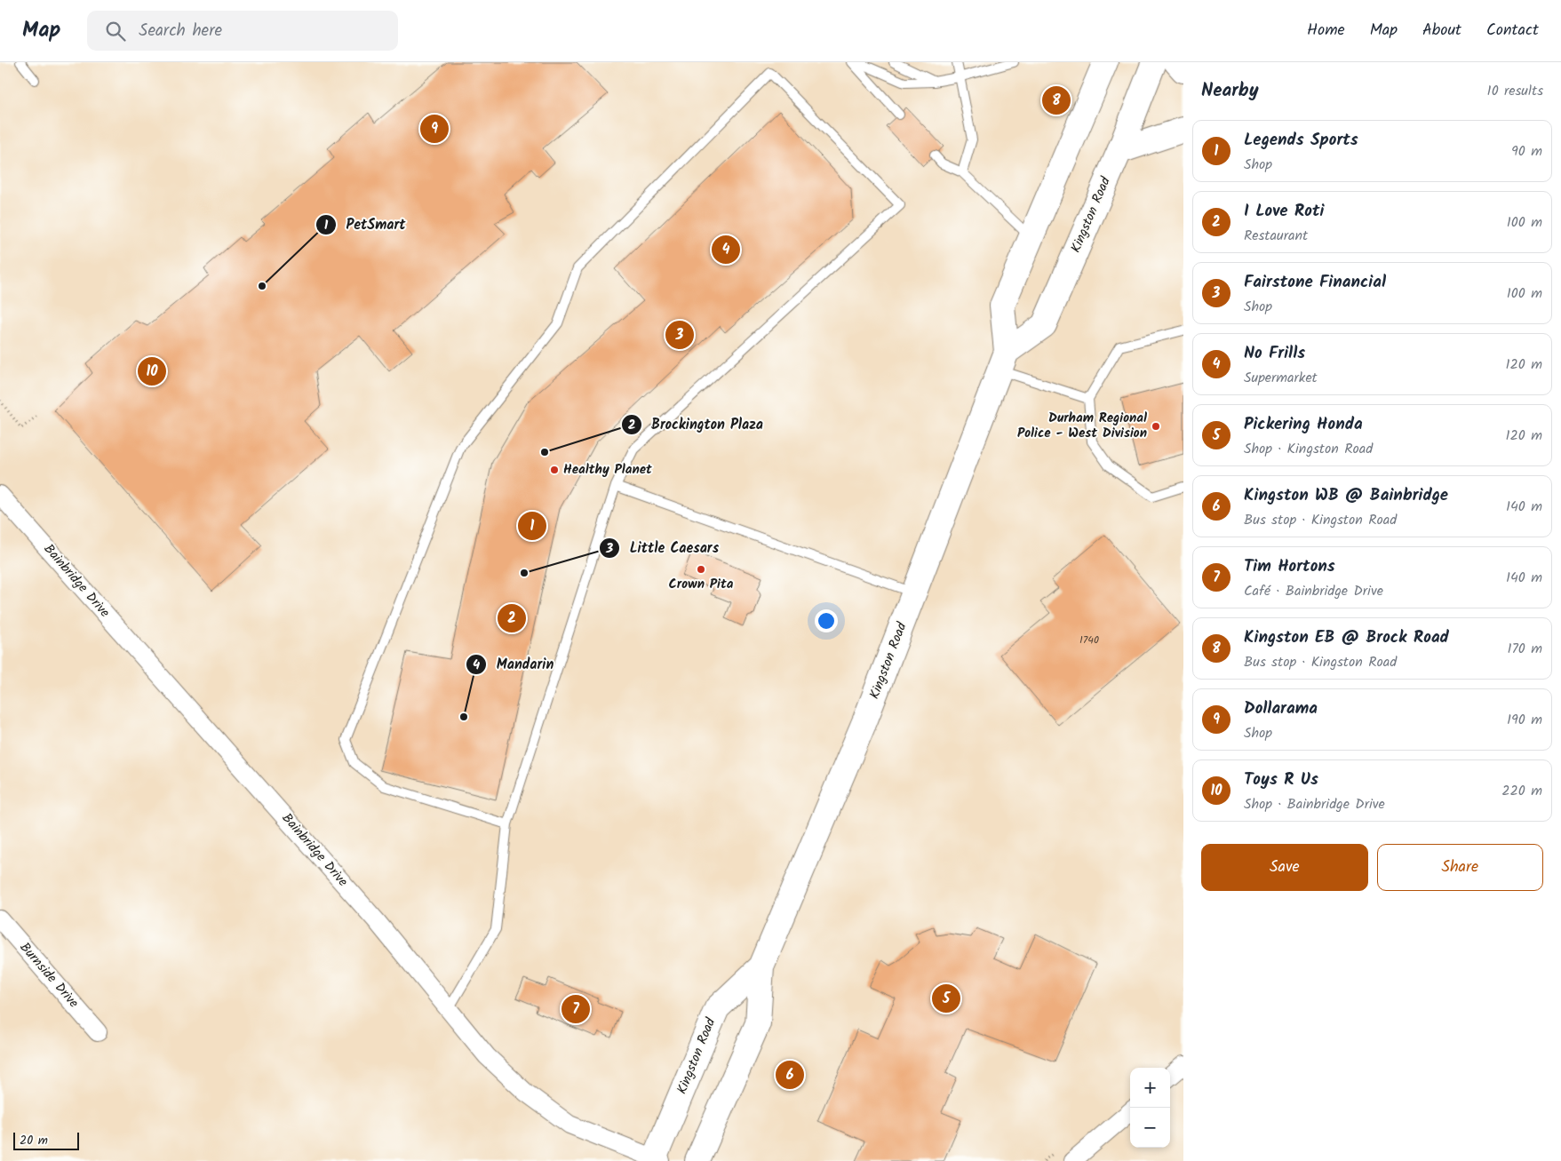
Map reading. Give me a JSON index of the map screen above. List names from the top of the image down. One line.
{"streets":{"main road":["Kingston Road"],"street":["Bainbridge Drive","Burnside Drive"]},"crossings":[["Kingston Road","Bainbridge Drive"]],"places":["PetSmart","Durham Regional Police - West Division","Brockington Plaza","Healthy Planet","Crown Pita","Little Caesars","Mandarin"],"house_numbers":["1740"],"scale_bar":"20 m","page":{"header":"Map","search":"Search here","nav":["Home","Map","About","Contact"],"heading":["Nearby","10 results"],"pins":["8","9","4","3","10","1","2","5","7","6"],"list":[{"mark":"1","name":"Legends Sports","note":"Shop","value":"90 m"},{"mark":"2","name":"I Love Roti","note":"Restaurant","value":"100 m"},{"mark":"3","name":"Fairstone Financial","note":"Shop","value":"100 m"},{"mark":"4","name":"No Frills","note":"Supermarket","value":"120 m"},{"mark":"5","name":"Pickering Honda","note":"Shop · Kingston Road","value":"120 m"},{"mark":"6","name":"Kingston WB @ Bainbridge","note":"Bus stop · Kingston Road","value":"140 m"},{"mark":"7","name":"Tim Hortons","note":"Café · Bainbridge Drive","value":"140 m"},{"mark":"8","name":"Kingston EB @ Brock Road","note":"Bus stop · Kingston Road","value":"170 m"},{"mark":"9","name":"Dollarama","note":"Shop","value":"190 m"},{"mark":"10","name":"Toys R Us","note":"Shop · Bainbridge Drive","value":"220 m"}],"buttons":["Save","Share"],"map_buttons":["+","−"],"scale":"20 m"}}
